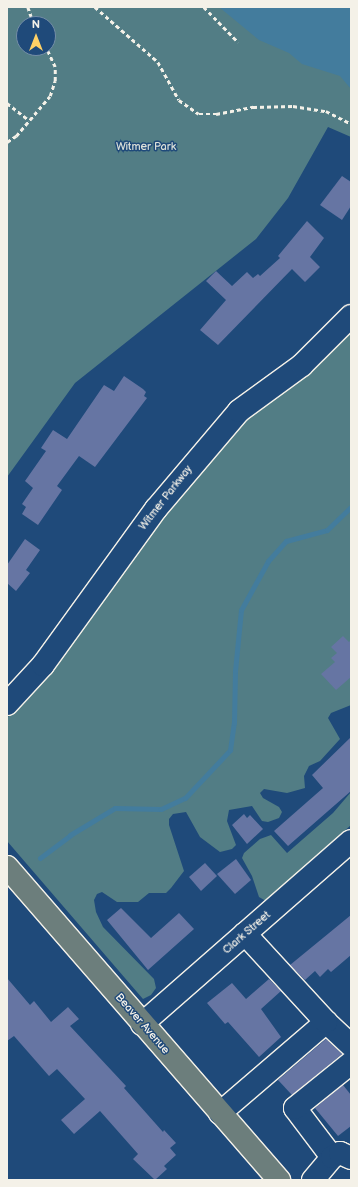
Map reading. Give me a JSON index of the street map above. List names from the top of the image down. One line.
{"streets":{"main road":["Beaver Avenue"],"street":["Witmer Parkway","Clark Street"]},"crossings":[["Clark Street","Beaver Avenue"]],"parks":["Witmer Park"],"north":"top"}
